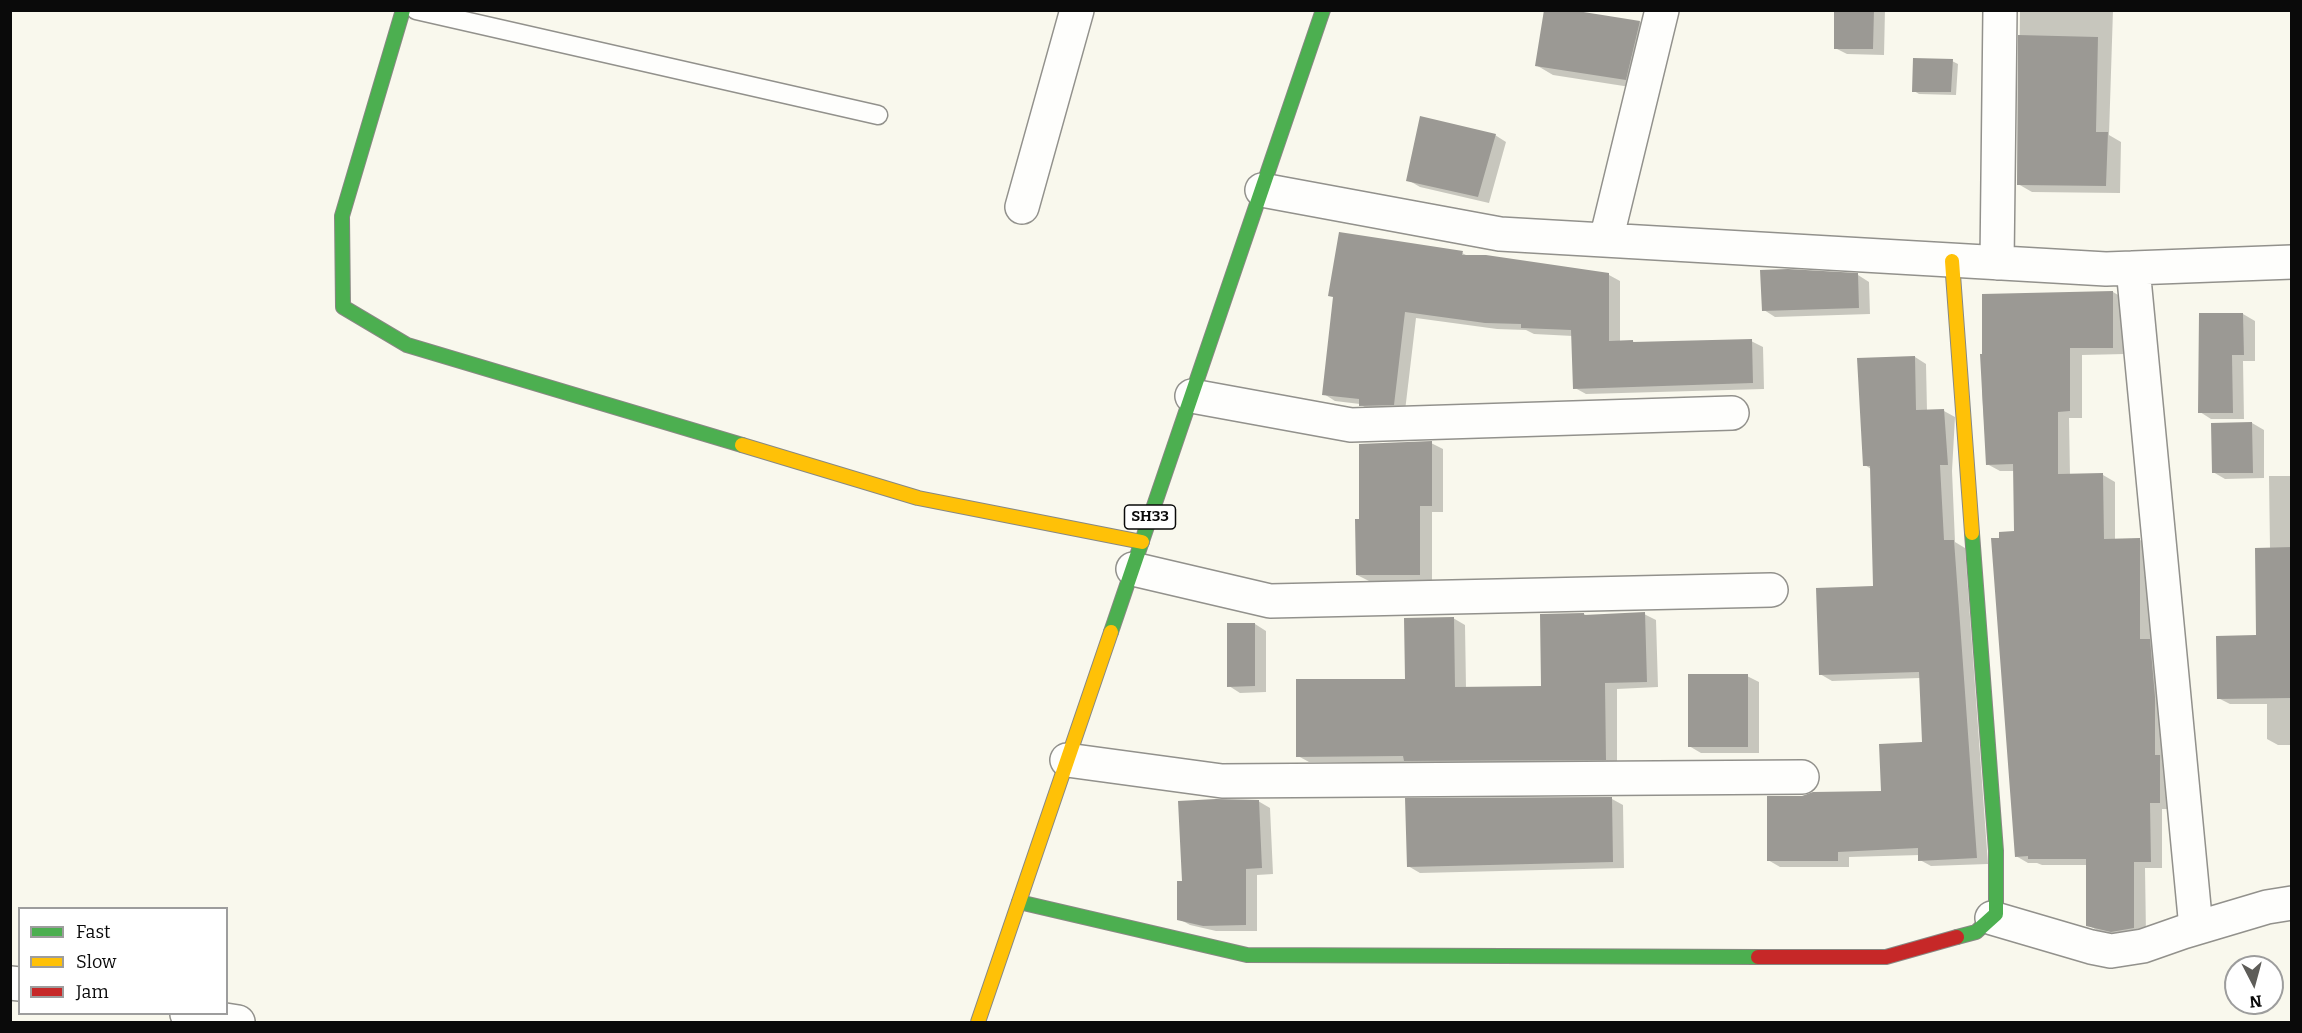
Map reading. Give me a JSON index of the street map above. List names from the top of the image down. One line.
{"streets":{"street":["SH33"]},"legend":["Fast","Slow","Jam"],"north":"bottom"}
